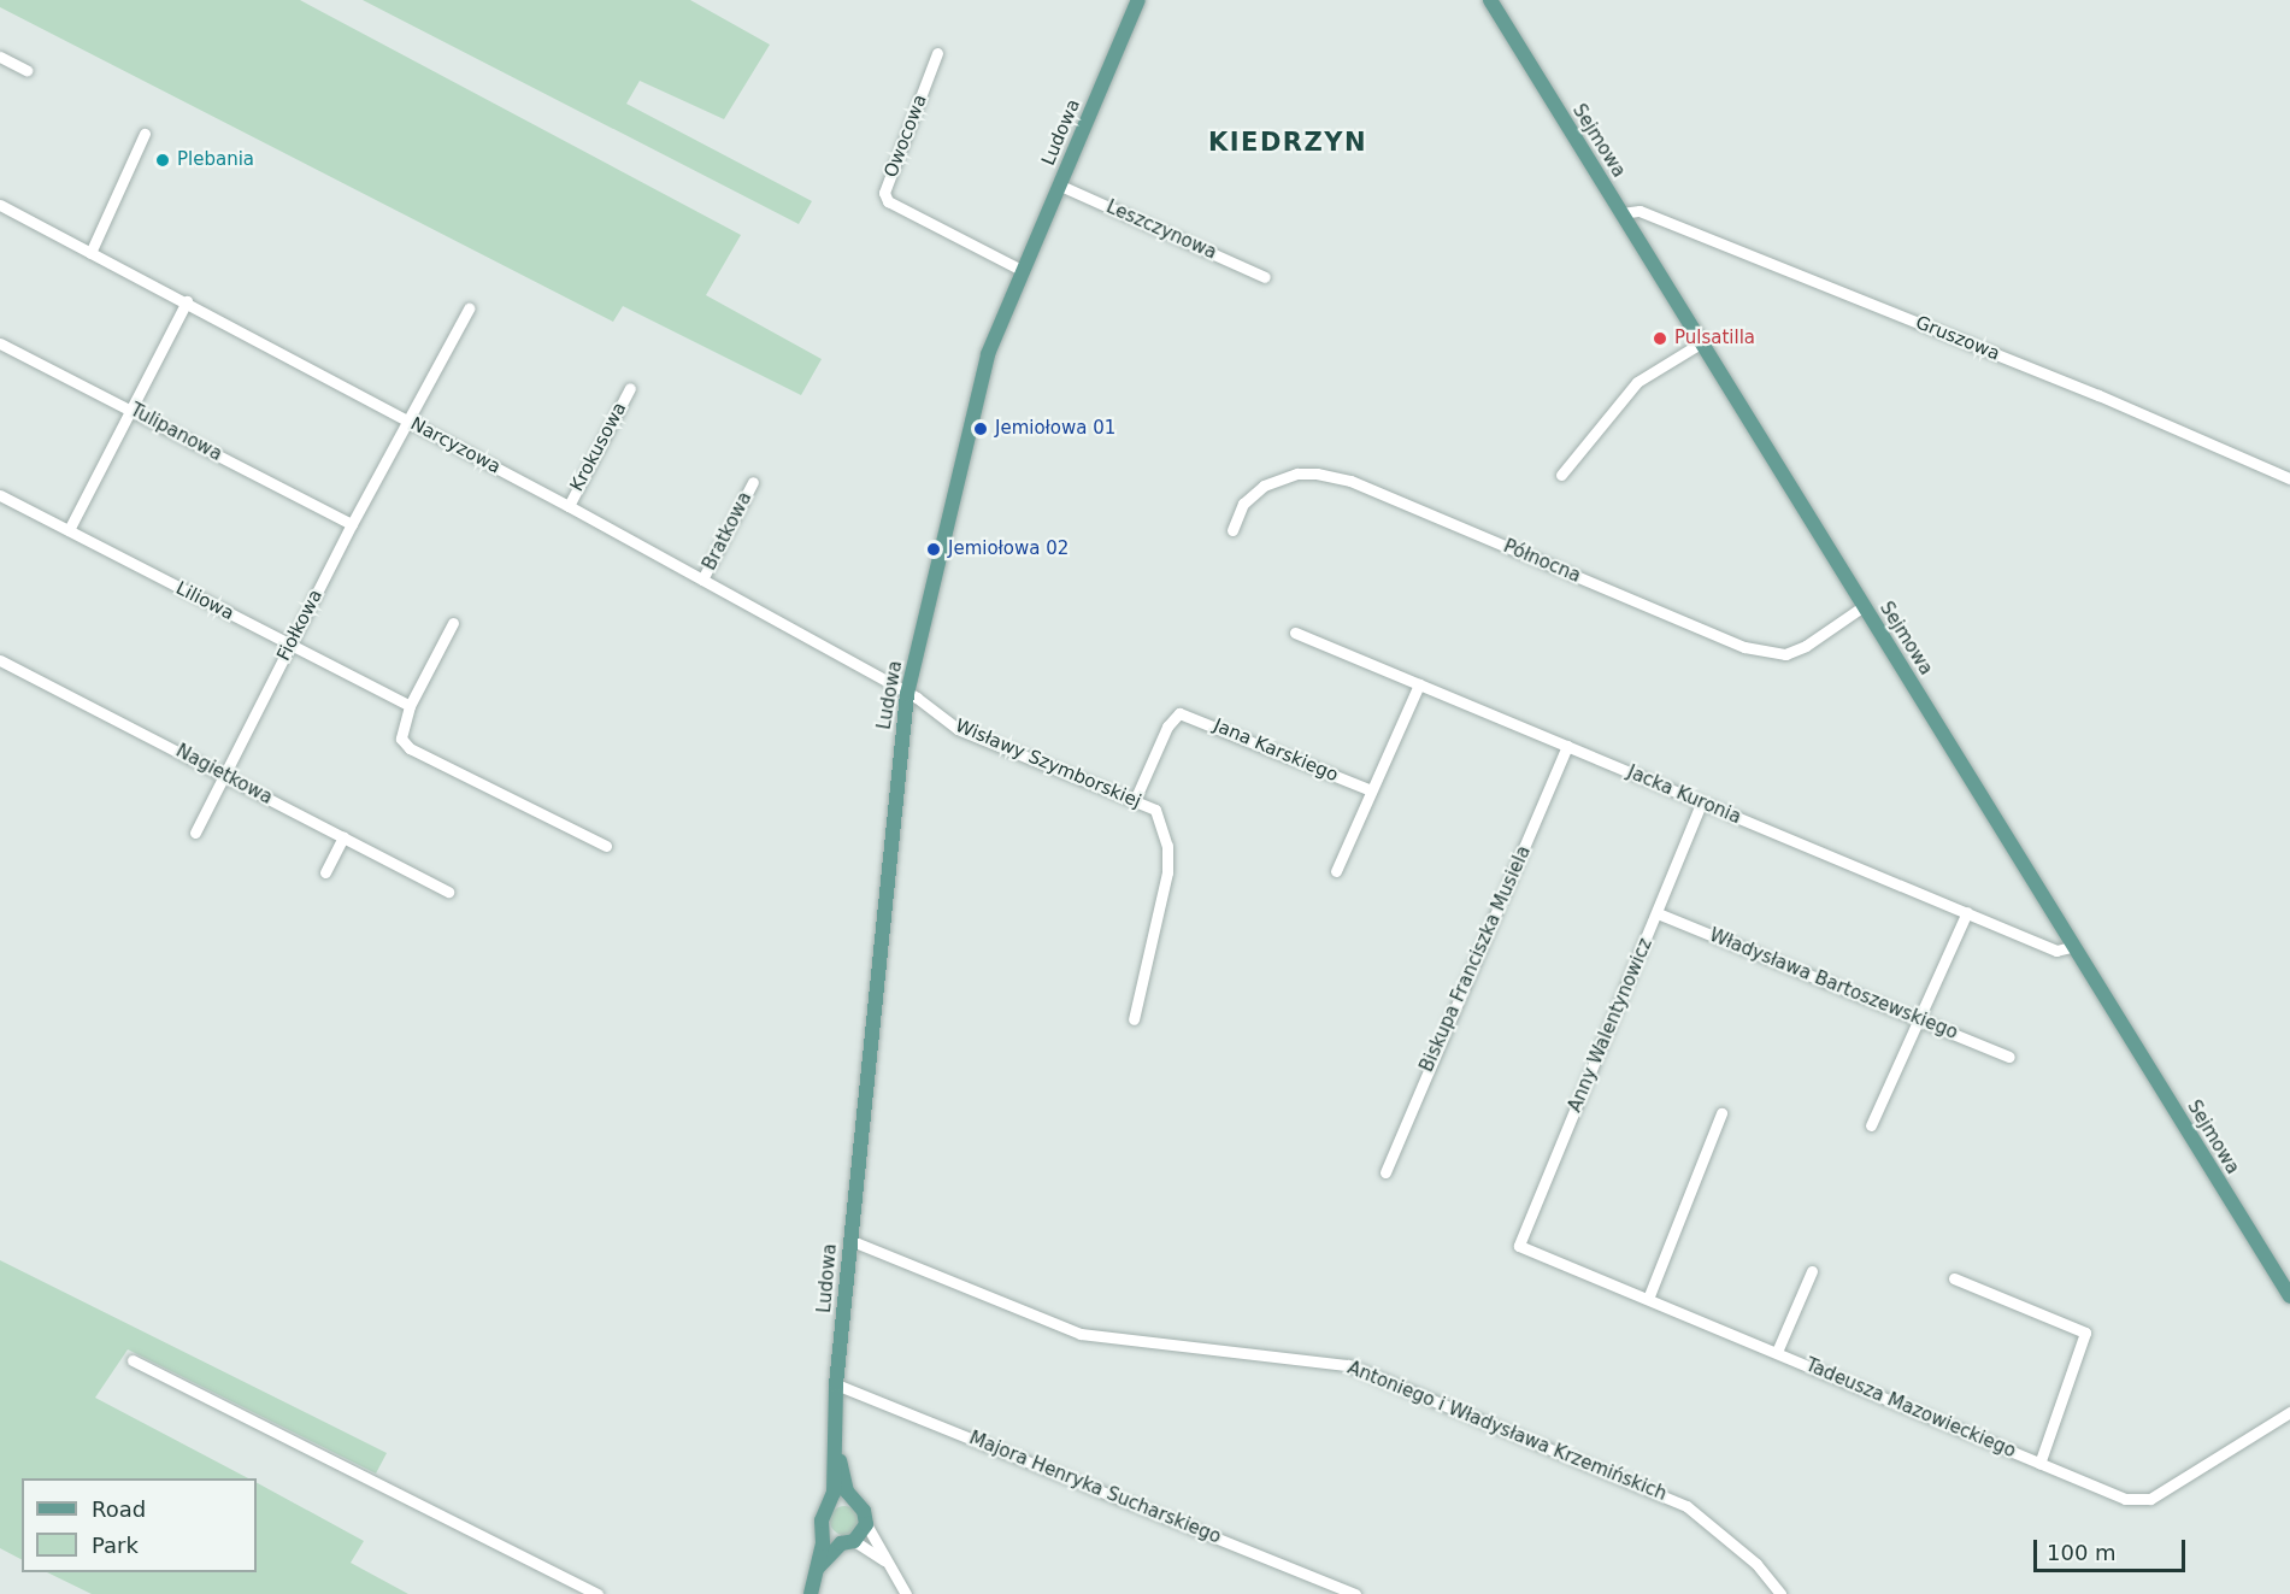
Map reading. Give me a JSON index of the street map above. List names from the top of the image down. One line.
{"streets":{"main road":["Ludowa","Sejmowa"],"street":["Owocowa","Leszczynowa","Gruszowa","Tulipanowa","Narcyzowa","Krokusowa","Bratkowa","Północna","Liliowa","Fiołkowa","Jana Karskiego","Wisławy Szymborskiej","Nagietkowa","Jacka Kuronia","Biskupa Franciszka Musiela","Władysława Bartoszewskiego","Anny Walentynowicz","Tadeusza Mazowieckiego","Antoniego i Władysława Krzemińskich","Majora Henryka Sucharskiego"]},"crossings":[["Ludowa","Owocowa"],["Ludowa","Leszczynowa"],["Ludowa","Narcyzowa"],["Ludowa","Wisławy Szymborskiej"],["Ludowa","Antoniego i Władysława Krzemińskich"],["Ludowa","Majora Henryka Sucharskiego"],["Sejmowa","Gruszowa"],["Sejmowa","Północna"],["Sejmowa","Jacka Kuronia"],["Tulipanowa","Fiołkowa"],["Narcyzowa","Krokusowa"],["Narcyzowa","Bratkowa"],["Narcyzowa","Fiołkowa"],["Narcyzowa","Wisławy Szymborskiej"],["Liliowa","Fiołkowa"],["Fiołkowa","Nagietkowa"],["Jana Karskiego","Wisławy Szymborskiej"],["Jacka Kuronia","Biskupa Franciszka Musiela"],["Jacka Kuronia","Anny Walentynowicz"],["Władysława Bartoszewskiego","Anny Walentynowicz"],["Anny Walentynowicz","Tadeusza Mazowieckiego"]],"districts":["KIEDRZYN"],"places":["Plebania","Pulsatilla","Jemiołowa 01","Jemiołowa 02"],"legend":["Road","Park"],"scale_bar":"100 m"}
